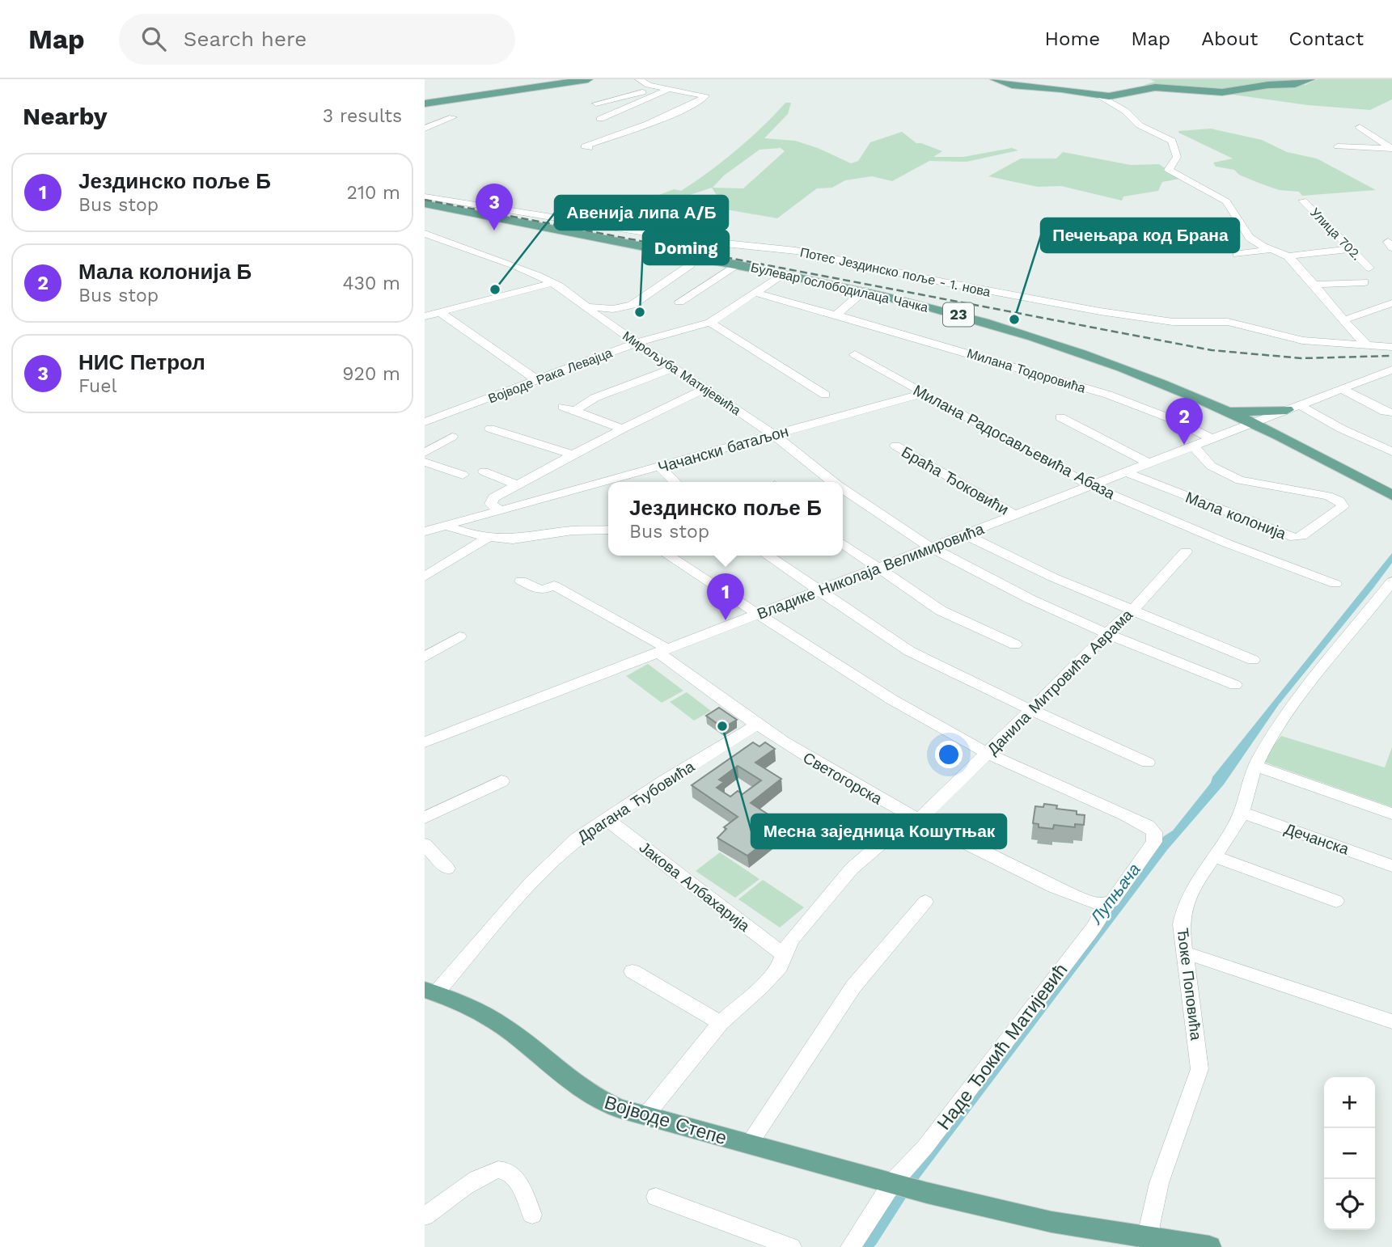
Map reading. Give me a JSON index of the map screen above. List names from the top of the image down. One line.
{"streets":{"main road":["Булевар ослободилаца Чачка","23","Војводе Степе"],"street":["Улица 702.","Потес Јездинско поље - 1. нова","Милана Тодоровића","Мирољуба Матијевића","Војводе Рака Левајца","Милана Радосављевића Абаза","Чачански батаљон","Браћа Ђоковићи","Мала колонија","Владике Николаја Велимировића","Данила Митровића Аврама","Светогорска","Драгана Ћубовића","Дечанска","Јакова Албахарија","Ђоке Поповића","Наде Ђокић Матијевић"]},"crossings":[["Булевар ослободилаца Чачка","Војводе Рака Левајца"],["Булевар ослободилаца Чачка","Владике Николаја Велимировића"],["Милана Тодоровића","Војводе Рака Левајца"],["Милана Тодоровића","Владике Николаја Велимировића"],["Мирољуба Матијевића","Војводе Рака Левајца"],["Мирољуба Матијевића","Чачански батаљон"],["Мирољуба Матијевића","Владике Николаја Велимировића"],["Мирољуба Матијевића","Данила Митровића Аврама"],["Милана Радосављевића Абаза","Чачански батаљон"],["Милана Радосављевића Абаза","Владике Николаја Велимировића"],["Браћа Ђоковићи","Владике Николаја Велимировића"],["Мала колонија","Владике Николаја Велимировића"],["Владике Николаја Велимировића","Светогорска"],["Данила Митровића Аврама","Светогорска"],["Данила Митровића Аврама","Јакова Албахарија"],["Данила Митровића Аврама","Наде Ђокић Матијевић"],["Данила Митровића Аврама","Војводе Степе"],["Светогорска","Драгана Ћубовића"],["Светогорска","Наде Ђокић Матијевић"],["Драгана Ћубовића","Јакова Албахарија"],["Драгана Ћубовића","Војводе Степе"],["Дечанска","Ђоке Поповића"],["Ђоке Поповића","Војводе Степе"],["Наде Ђокић Матијевић","Војводе Степе"]],"water":["Лупњача"],"places":["Авенија липа А/Б","Doming","Печењара код Брана","Месна заједница Кошутњак"],"page":{"header":"Map","search":"Search here","nav":["Home","Map","About","Contact"],"heading":["Nearby","3 results"],"list":[{"mark":"1","name":"Јездинско поље Б","note":"Bus stop","value":"210 m"},{"mark":"2","name":"Мала колонија Б","note":"Bus stop","value":"430 m"},{"mark":"3","name":"НИС Петрол","note":"Fuel","value":"920 m"}],"pins":["3","2","1"],"popup":["Јездинско поље Б","Bus stop"],"map_buttons":["+","−"]}}
